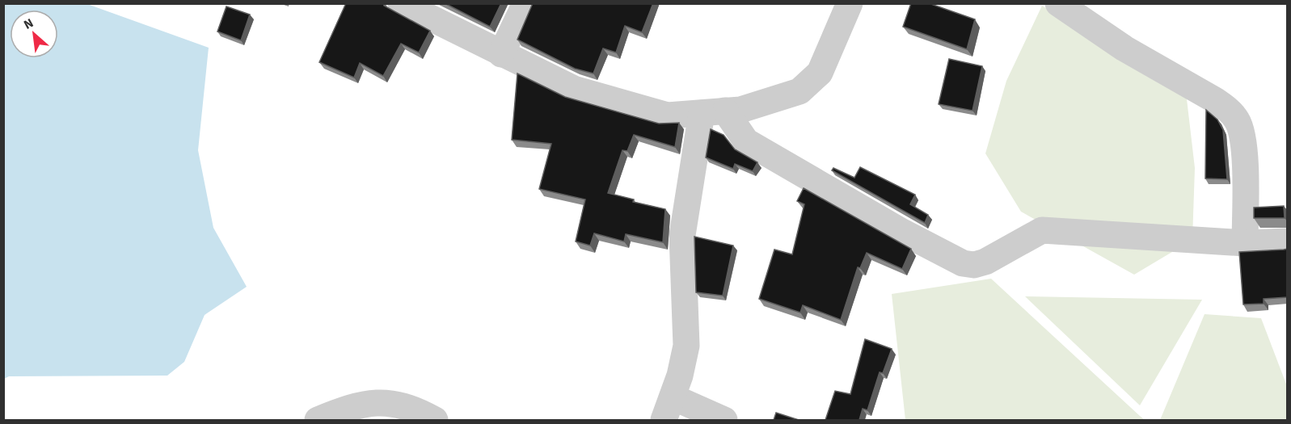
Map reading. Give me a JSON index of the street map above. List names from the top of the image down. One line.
{"north":"top left"}
